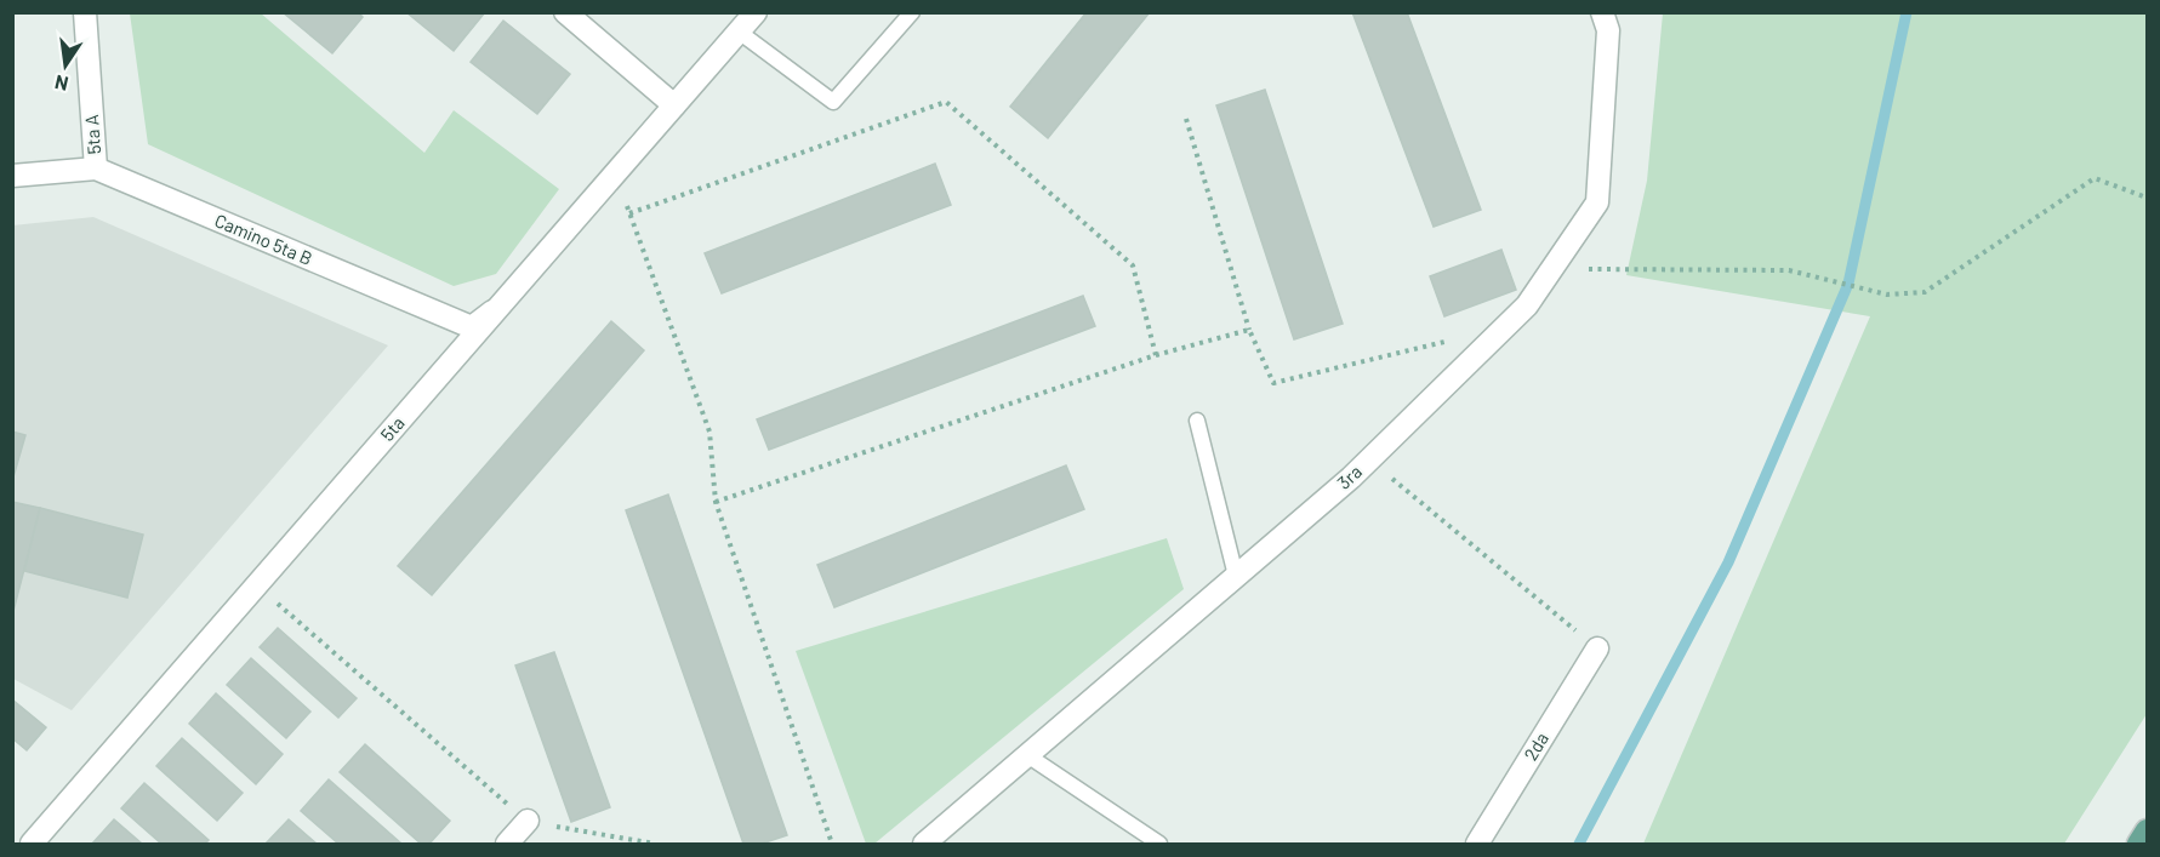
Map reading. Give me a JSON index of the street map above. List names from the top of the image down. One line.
{"streets":{"street":["5ta A","Camino 5ta B","5ta","3ra","2da"]},"crossings":[["5ta A","Camino 5ta B"],["Camino 5ta B","5ta"]],"north":"bottom"}
